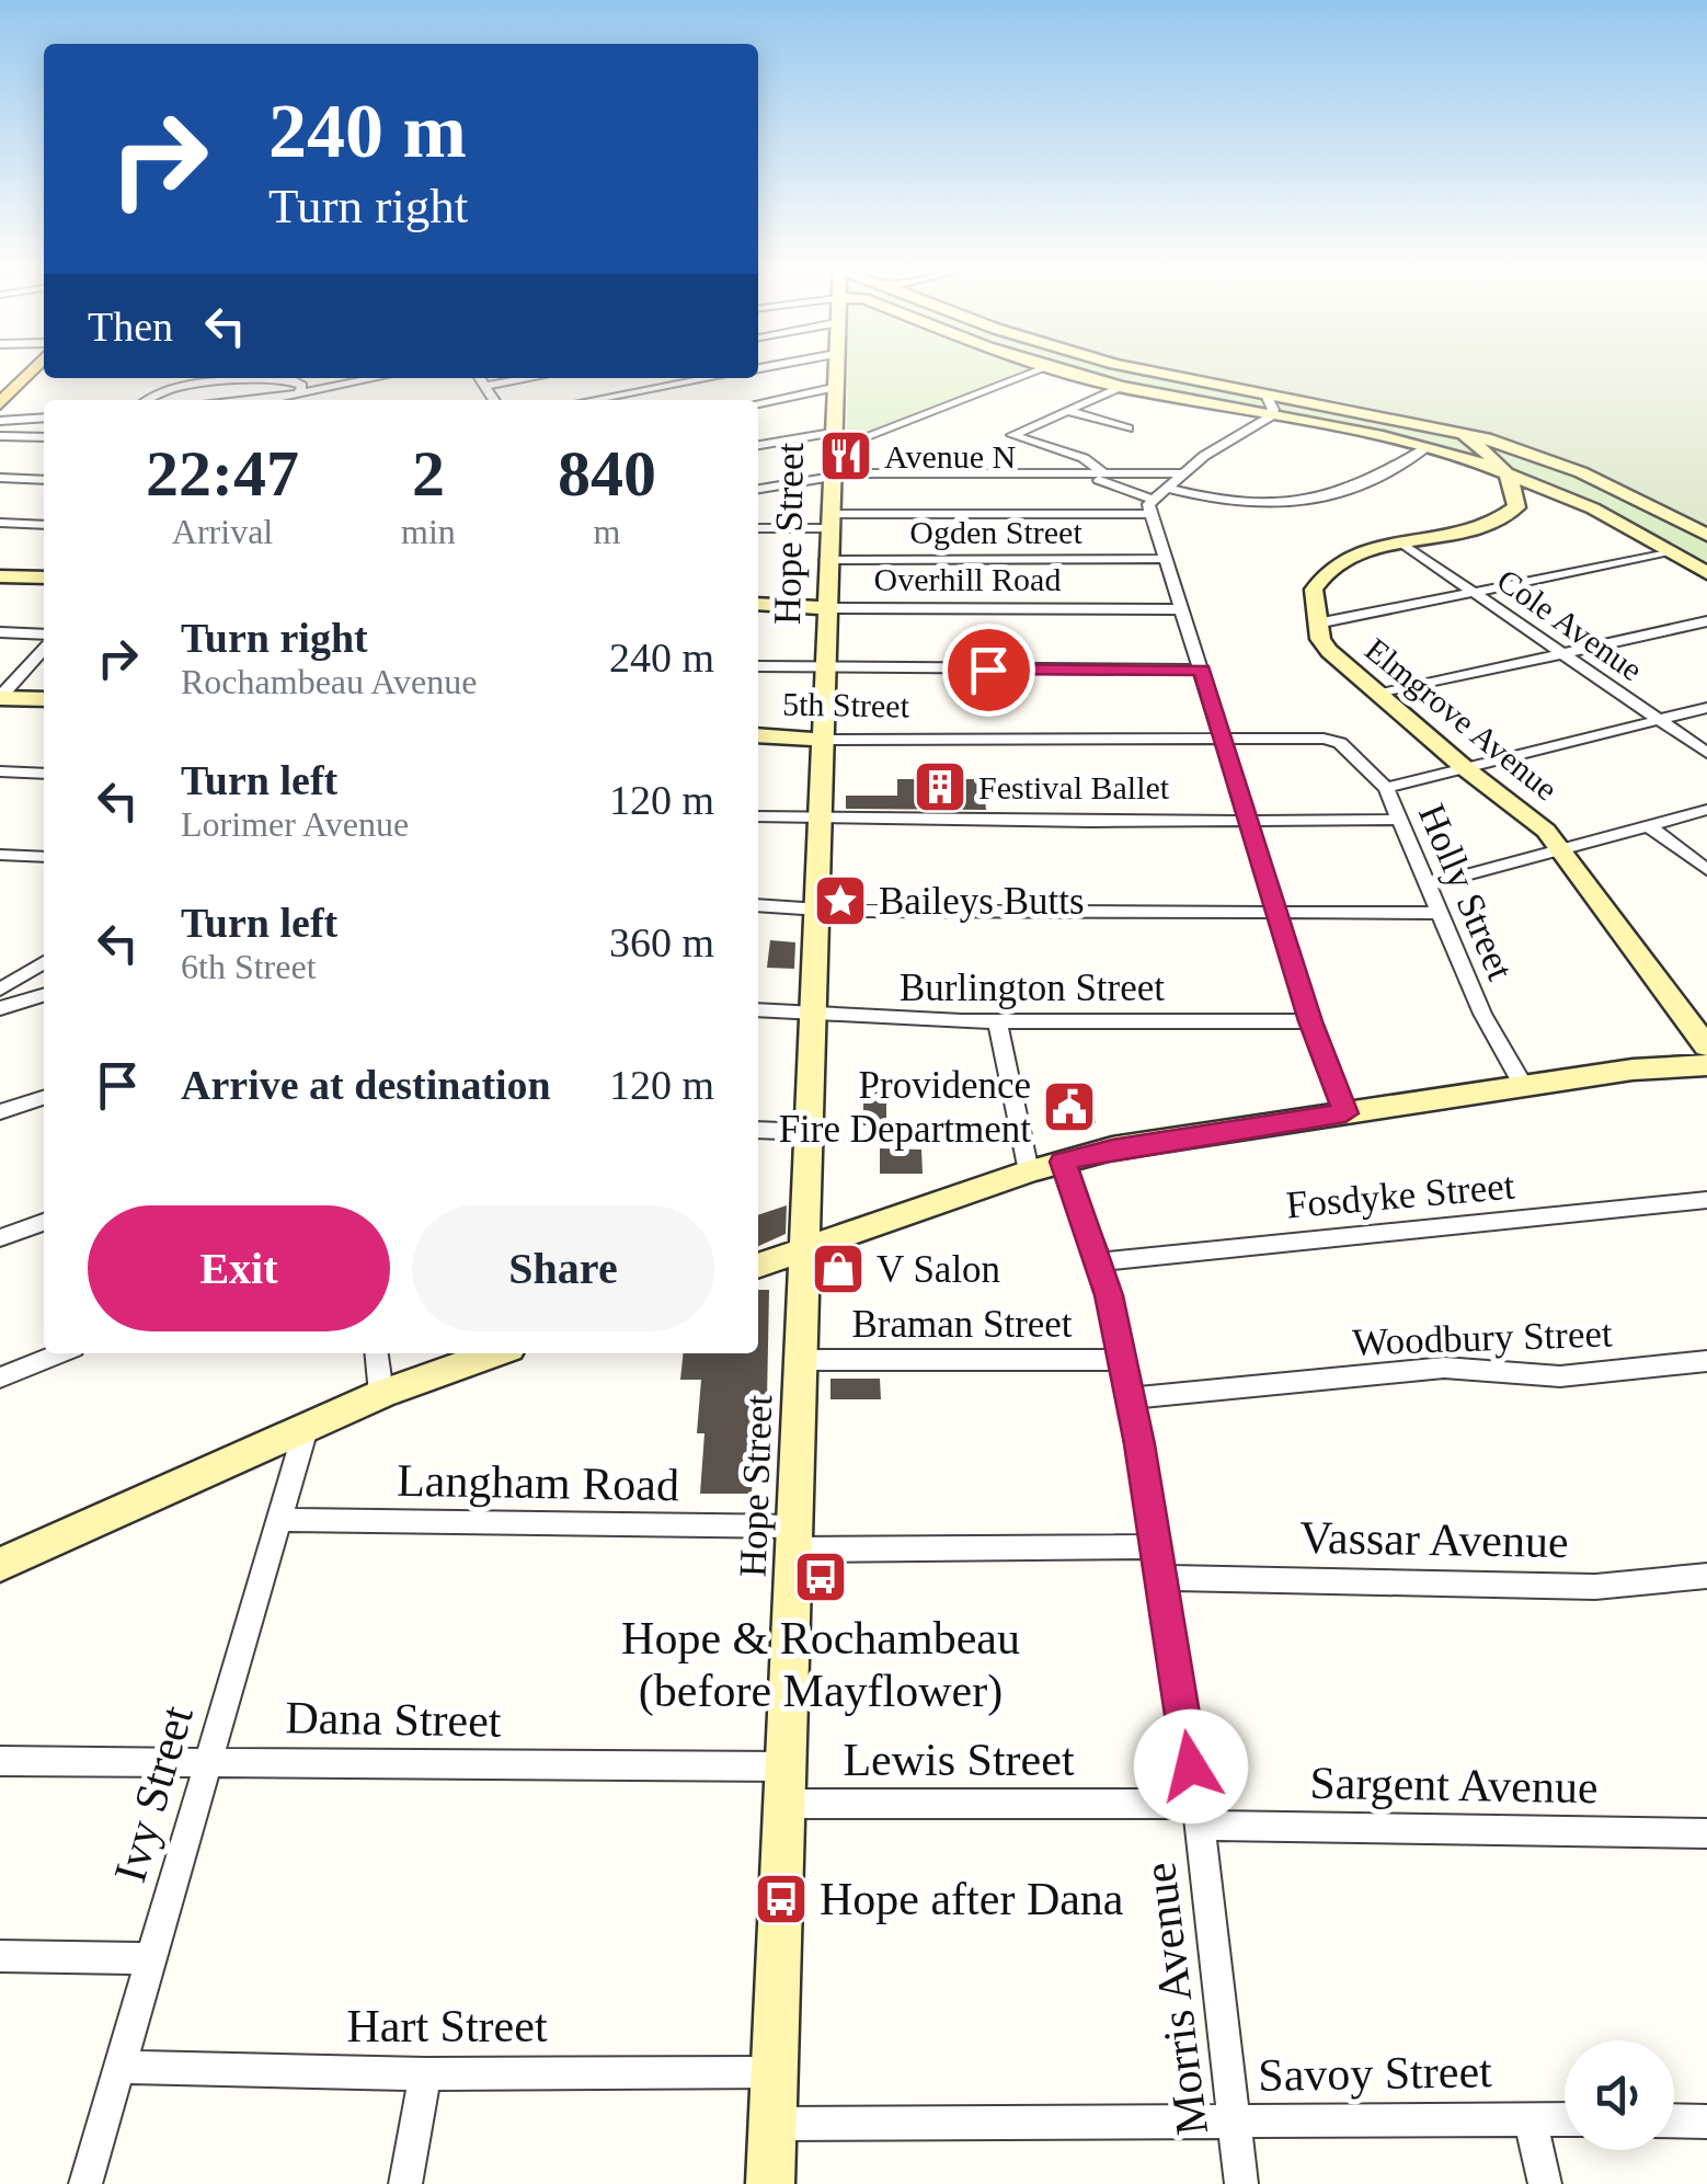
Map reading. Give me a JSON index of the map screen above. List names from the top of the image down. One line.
{"streets":{"main road":["Hope Street","Overhill Road","5th Street","Elmgrove Avenue"],"street":["Ogden Street","Cole Avenue","Holly Street","Burlington Street","Fosdyke Street","Braman Street","Woodbury Street","Langham Road","Vassar Avenue","Dana Street","Lewis Street","Sargent Avenue","Ivy Street","Morris Avenue","Hart Street","Savoy Street"]},"crossings":[["Ogden Street","Hope Street"],["Hope Street","Overhill Road"],["Hope Street","5th Street"],["Hope Street","Burlington Street"],["Hope Street","Braman Street"],["Hope Street","Langham Road"],["Hope Street","Dana Street"],["Hope Street","Lewis Street"],["Hope Street","Hart Street"],["Hope Street","Savoy Street"],["Cole Avenue","Elmgrove Avenue"],["5th Street","Holly Street"],["Fosdyke Street","Morris Avenue"],["Braman Street","Morris Avenue"],["Woodbury Street","Morris Avenue"],["Langham Road","Ivy Street"],["Langham Road","Morris Avenue"],["Vassar Avenue","Morris Avenue"],["Dana Street","Ivy Street"],["Lewis Street","Sargent Avenue"],["Lewis Street","Morris Avenue"],["Sargent Avenue","Morris Avenue"],["Ivy Street","Hart Street"],["Morris Avenue","Savoy Street"]],"places":{"restaurant":["Avenue N"],"building":["Festival Ballet"],"place":["Baileys Butts"],"public building":["Providence Fire Department"],"shop":["V Salon"],"bus stop":["Hope & Rochambeau (before Mayflower)","Hope after Dana"]},"page":{"turn":["240 m","Turn right"],"then":"Then","eta":["22:47","Arrival","2","min","840","m"],"list":[{"name":"Turn right","note":"Rochambeau Avenue","value":"240 m"},{"name":"Turn left","note":"Lorimer Avenue","value":"120 m"},{"name":"Turn left","note":"6th Street","value":"360 m"},{"name":"Arrive at destination","value":"120 m"}],"buttons":["Exit","Share"]}}
